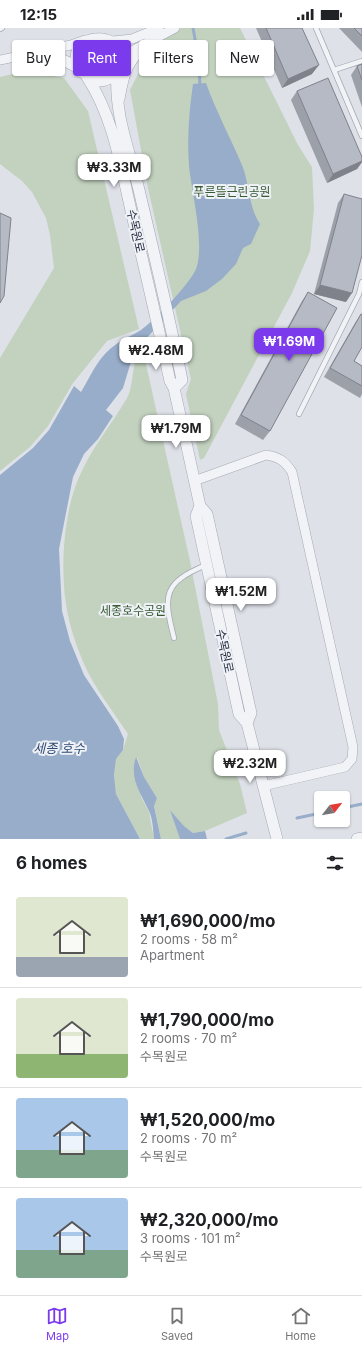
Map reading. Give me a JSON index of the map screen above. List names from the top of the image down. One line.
{"streets":{"street":["수목원로"]},"water":["세종 호수"],"parks":["푸른뜰근린공원","세종호수공원"],"north":"top right","page":{"status":"12:15","chip":["Buy","Rent","Filters","New"],"price":["₩3.33M","₩1.69M","₩2.48M","₩1.79M","₩1.52M","₩2.32M"],"heading":"6 homes","list":[{"name":"₩1,690,000/mo","note":"2 rooms · 58 m² · Apartment"},{"name":"₩1,790,000/mo","note":"2 rooms · 70 m² · 수목원로"},{"name":"₩1,520,000/mo","note":"2 rooms · 70 m² · 수목원로"},{"name":"₩2,320,000/mo","note":"3 rooms · 101 m² · 수목원로"}],"tabs":["Map","Saved","Home"]}}
